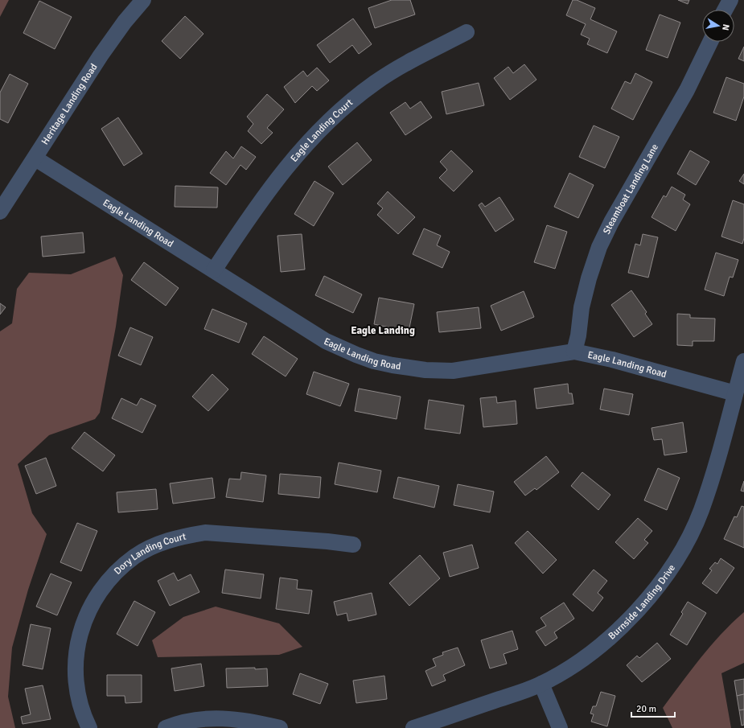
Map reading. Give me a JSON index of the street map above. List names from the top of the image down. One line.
{"streets":{"street":["Heritage Landing Road","Eagle Landing Court","Steamboat Landing Lane","Eagle Landing Road","Dory Landing Court","Burnside Landing Drive"]},"crossings":[["Heritage Landing Road","Eagle Landing Road"],["Eagle Landing Court","Eagle Landing Road"],["Steamboat Landing Lane","Eagle Landing Road"],["Eagle Landing Road","Burnside Landing Drive"]],"districts":["Eagle Landing"],"scale_bar":"20 m","north":"right"}
